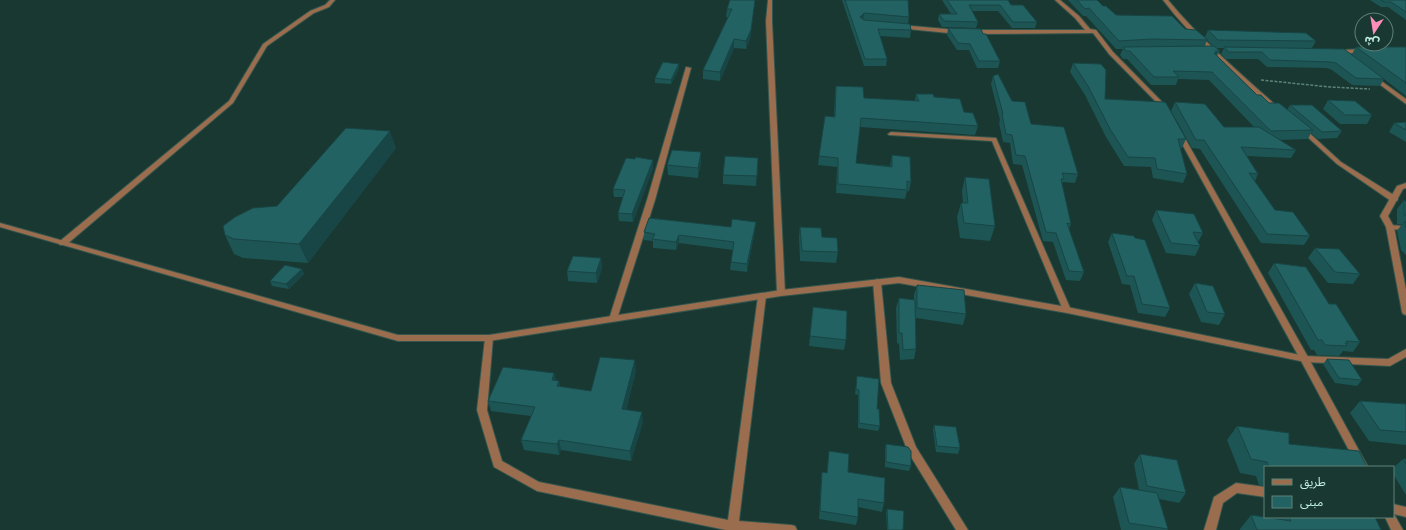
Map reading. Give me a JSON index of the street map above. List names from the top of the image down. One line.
{"legend":["طريق","مبنى"],"north":"bottom"}
